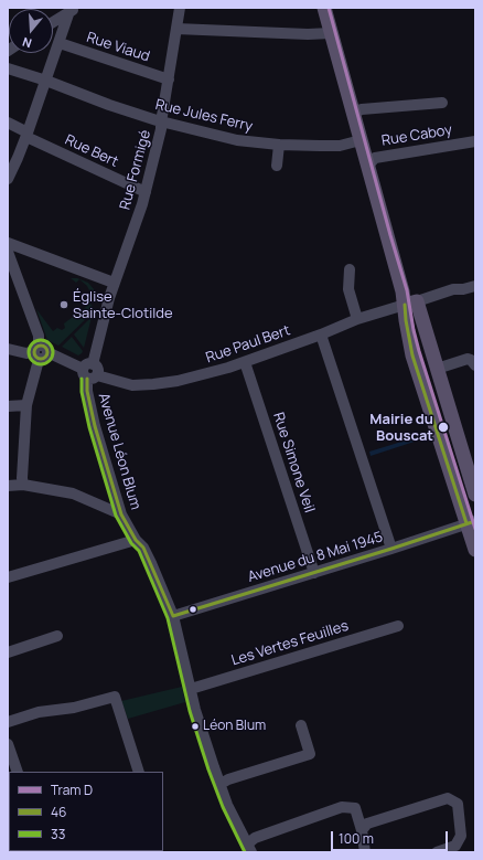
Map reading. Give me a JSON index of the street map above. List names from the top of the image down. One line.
{"streets":{"street":["Rue Viaud","Rue Jules Ferry","Rue Caboy","Rue Bert","Rue Formigé","Rue Paul Bert","Avenue Léon Blum","Rue Simone Veil","Avenue du 8 Mai 1945","Les Vertes Feuilles"]},"crossings":[["Rue Viaud","Rue Formigé"],["Rue Jules Ferry","Rue Formigé"],["Rue Bert","Rue Formigé"],["Rue Formigé","Rue Paul Bert"],["Rue Formigé","Avenue Léon Blum"],["Rue Paul Bert","Avenue Léon Blum"],["Rue Paul Bert","Rue Simone Veil"],["Avenue Léon Blum","Avenue du 8 Mai 1945"],["Avenue Léon Blum","Les Vertes Feuilles"],["Rue Simone Veil","Avenue du 8 Mai 1945"]],"places":["Église Sainte-Clotilde","Mairie du Bouscat","Léon Blum"],"lines":["tram line D","transit line 46","transit line 33"],"legend":["Tram D","46","33"],"scale_bar":"100 m","north":"bottom"}
